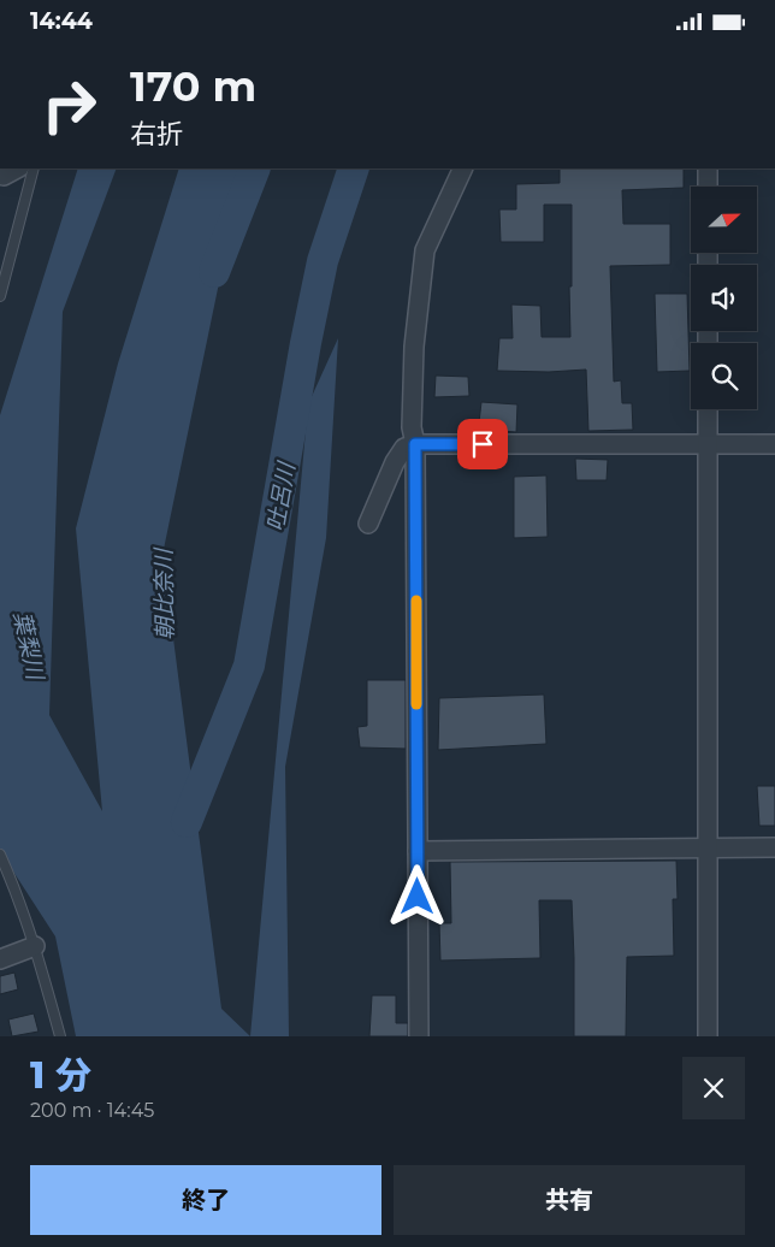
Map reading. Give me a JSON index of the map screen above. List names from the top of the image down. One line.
{"water":["吐呂川","朝比奈川","葉梨川"],"north":"right","page":{"status":"14:44","turn":["170 m","右折"],"heading":["1 分","200 m · 14:45"],"buttons":["終了","共有"]}}
